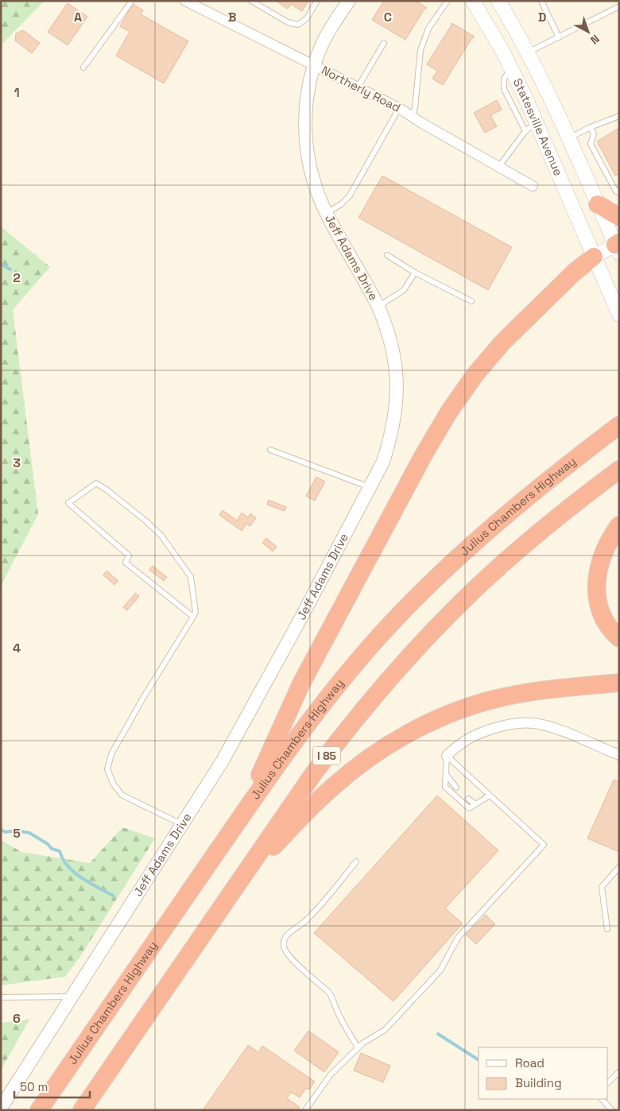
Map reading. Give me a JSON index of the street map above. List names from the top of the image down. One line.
{"streets":{"highway":["Julius Chambers Highway","I 85"],"main road":["Statesville Avenue"],"street":["Northerly Road","Jeff Adams Drive"]},"crossings":[["Northerly Road","Jeff Adams Drive"]],"legend":["Road","Building"],"scale_bar":"50 m","north":"bottom right","grid":{"columns":["A","B","C","D"],"rows":["1","2","3","4","5","6"]}}
